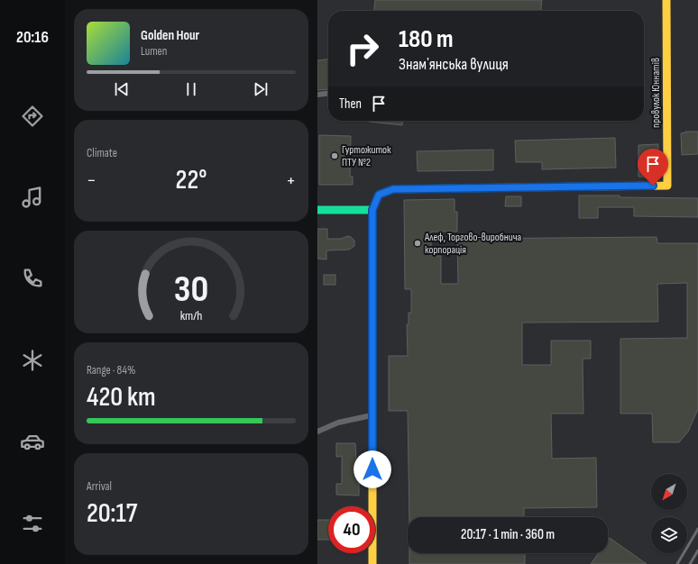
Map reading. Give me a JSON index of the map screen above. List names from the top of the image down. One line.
{"streets":{"street":["провулок Юннатів"]},"places":["Гуртожиток ПТУ №2","Алеф, Торгово-виробнича корпорація"],"north":"bottom left","page":{"tabs":"20:16","turn":["180 m","Знамʼянська вулиця"],"song":["Golden Hour","Lumen"],"then":"Then","tile":["Climate",["Range · 84%","420 km"],["Arrival","20:17"]],"heat":["−","22°","+"],"limit":"40","trip":"20:17 · 1 min · 360 m","gauge":["30","km/h"]}}
